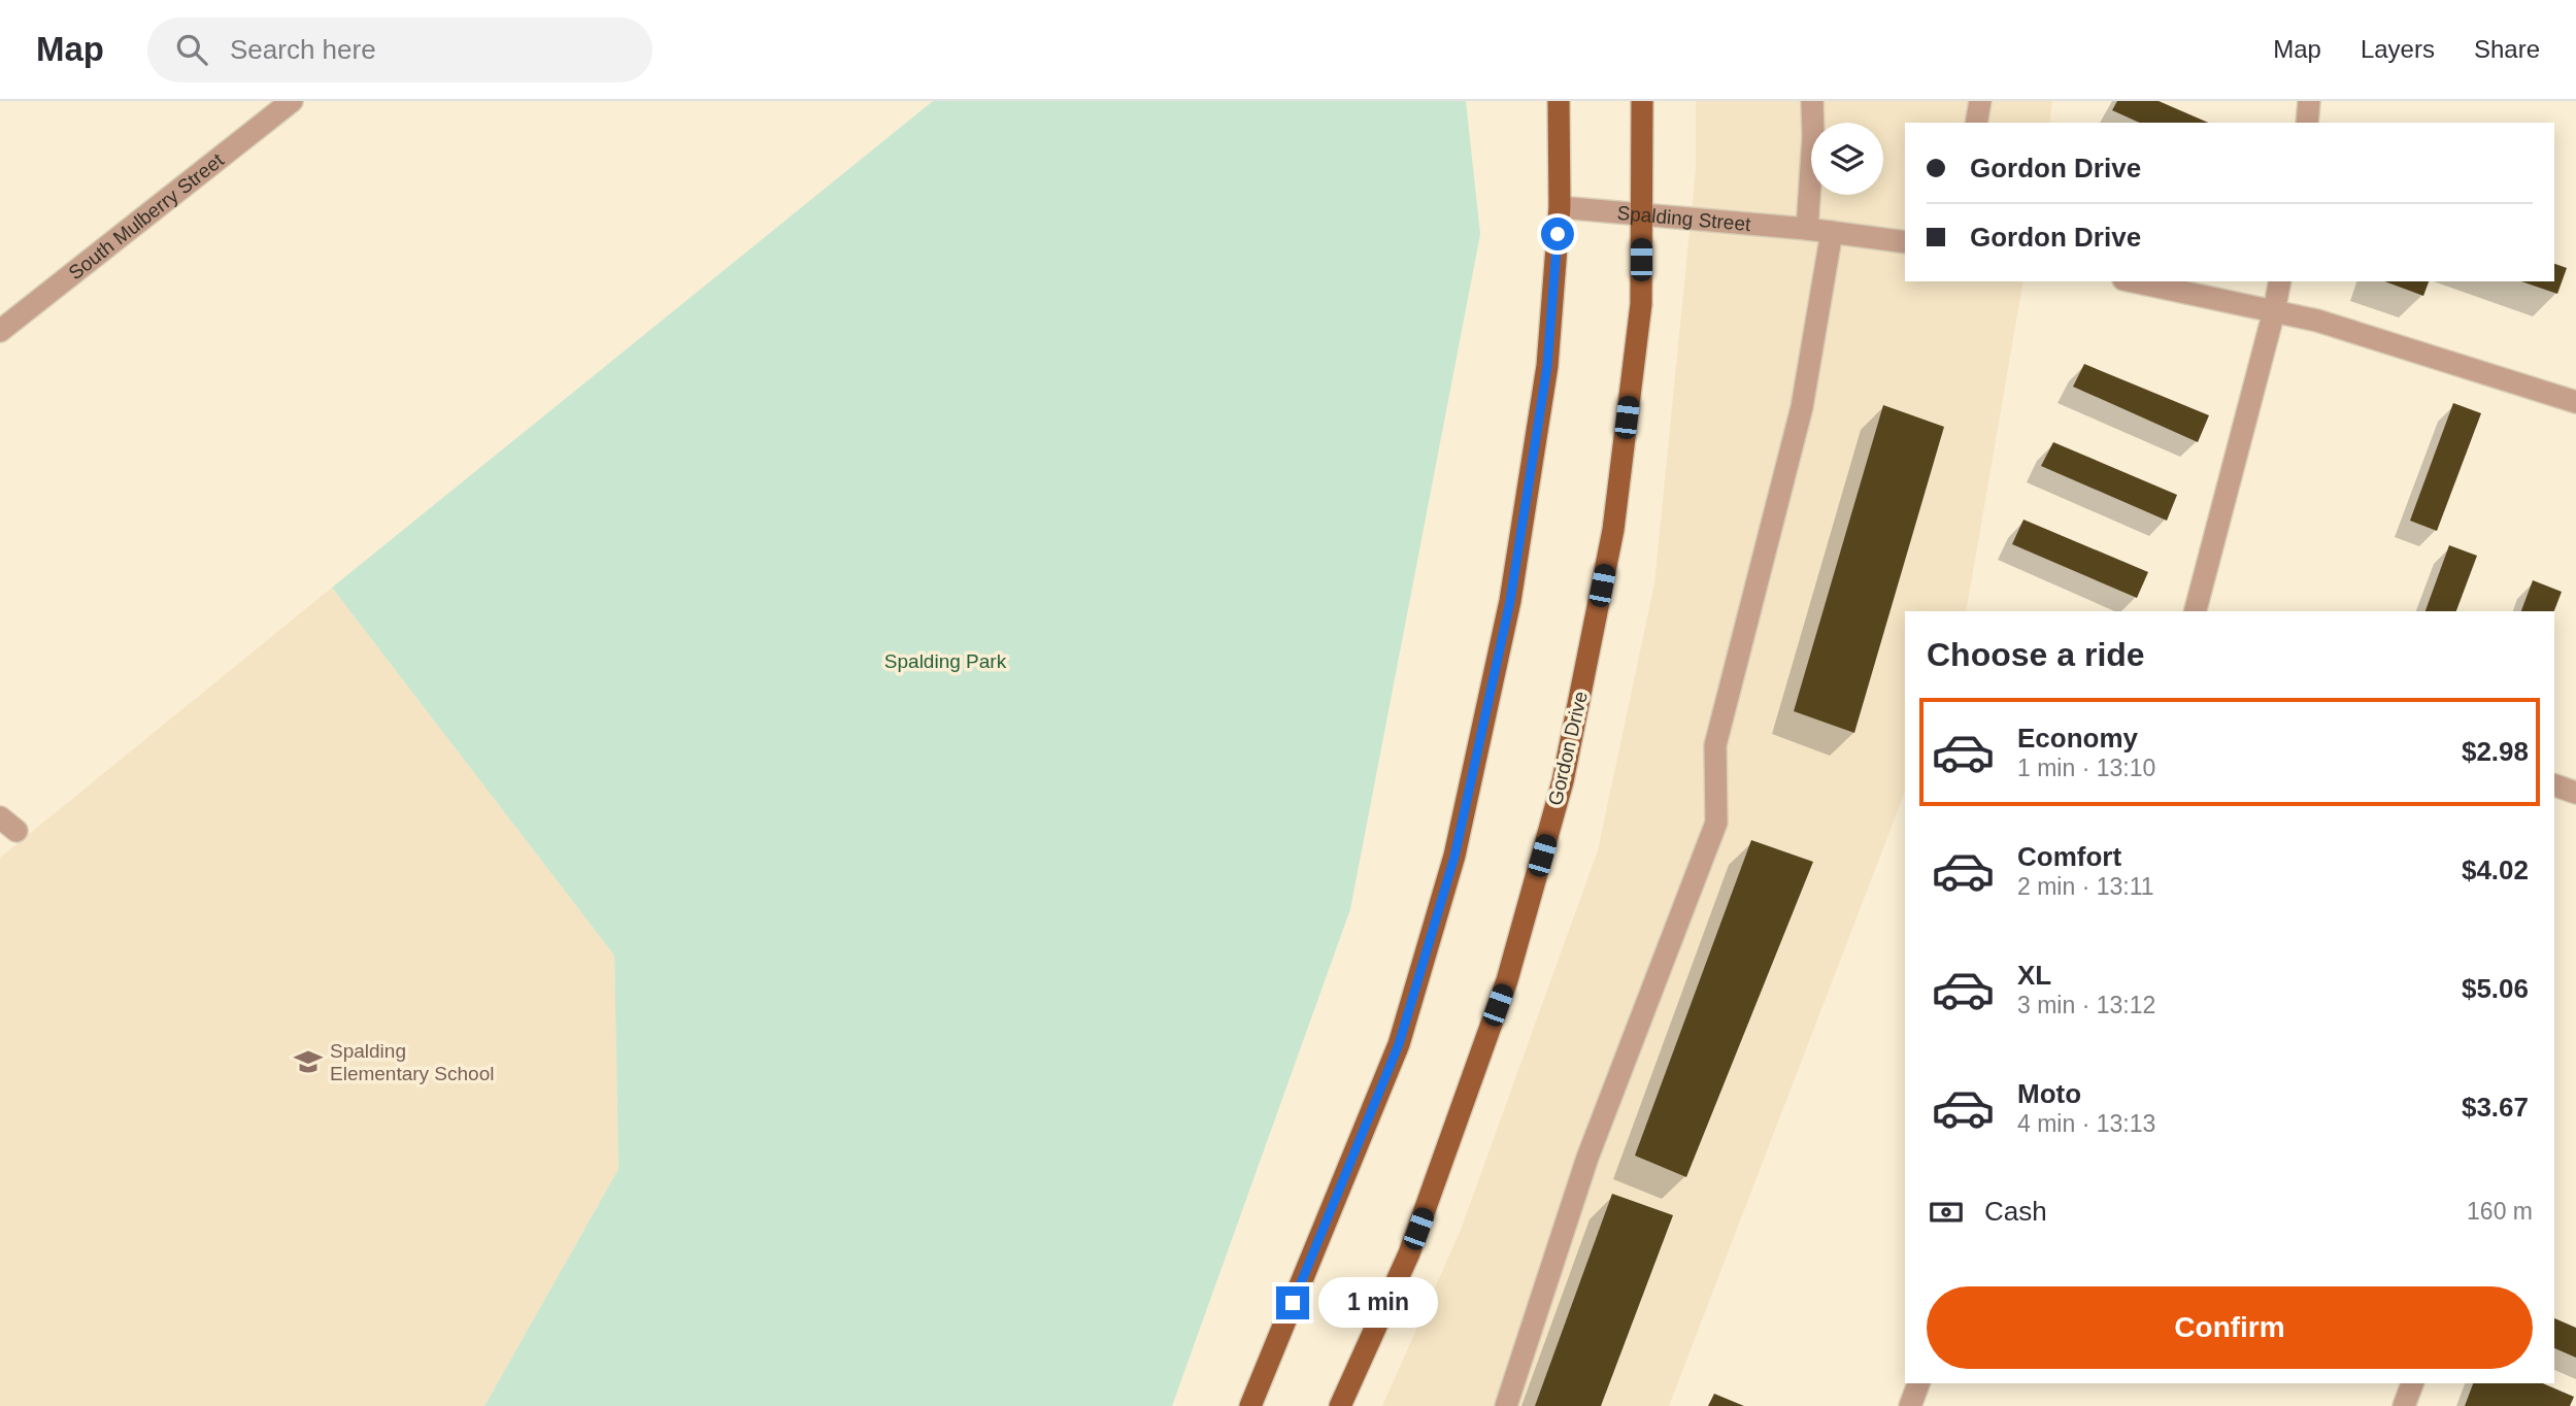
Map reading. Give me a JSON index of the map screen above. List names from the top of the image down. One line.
{"streets":{"main road":["Gordon Drive"],"street":["South Mulberry Street","Spalding Street"]},"crossings":[["Spalding Street","Gordon Drive"]],"parks":["Spalding Park"],"places":{"school or university":["Spalding Elementary School"]},"page":{"header":"Map","search":"Search here","nav":["Map","Layers","Share"],"banner":["Gordon Drive","Gordon Drive"],"heading":"Choose a ride","list":[{"name":"Economy","note":"1 min · 13:10","value":"$2.98"},{"name":"Comfort","note":"2 min · 13:11","value":"$4.02"},{"name":"XL","note":"3 min · 13:12","value":"$5.06"},{"name":"Moto","note":"4 min · 13:13","value":"$3.67"}],"pay":["Cash","160 m"],"buttons":"Confirm","bubble":"1 min"}}
